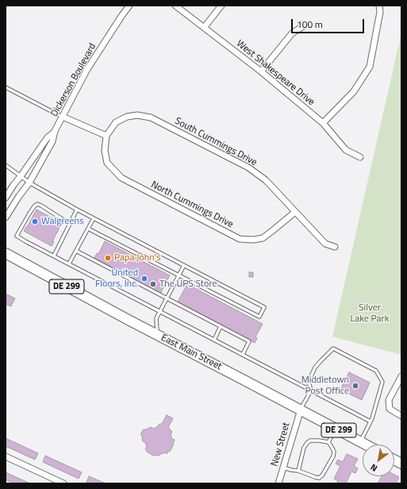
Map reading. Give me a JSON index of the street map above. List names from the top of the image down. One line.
{"streets":{"main road":["DE 299","East Main Street"],"street":["West Shakespeare Drive","Dickerson Boulevard","South Cummings Drive","North Cummings Drive","New Street"]},"crossings":[["South Cummings Drive","North Cummings Drive"],["East Main Street","New Street"]],"parks":["Silver Lake Park"],"places":["Walgreens","Papa John's","United Floors, Inc.","The UPS Store","Middletown Post Office"],"scale_bar":"100 m","north":"bottom left"}
